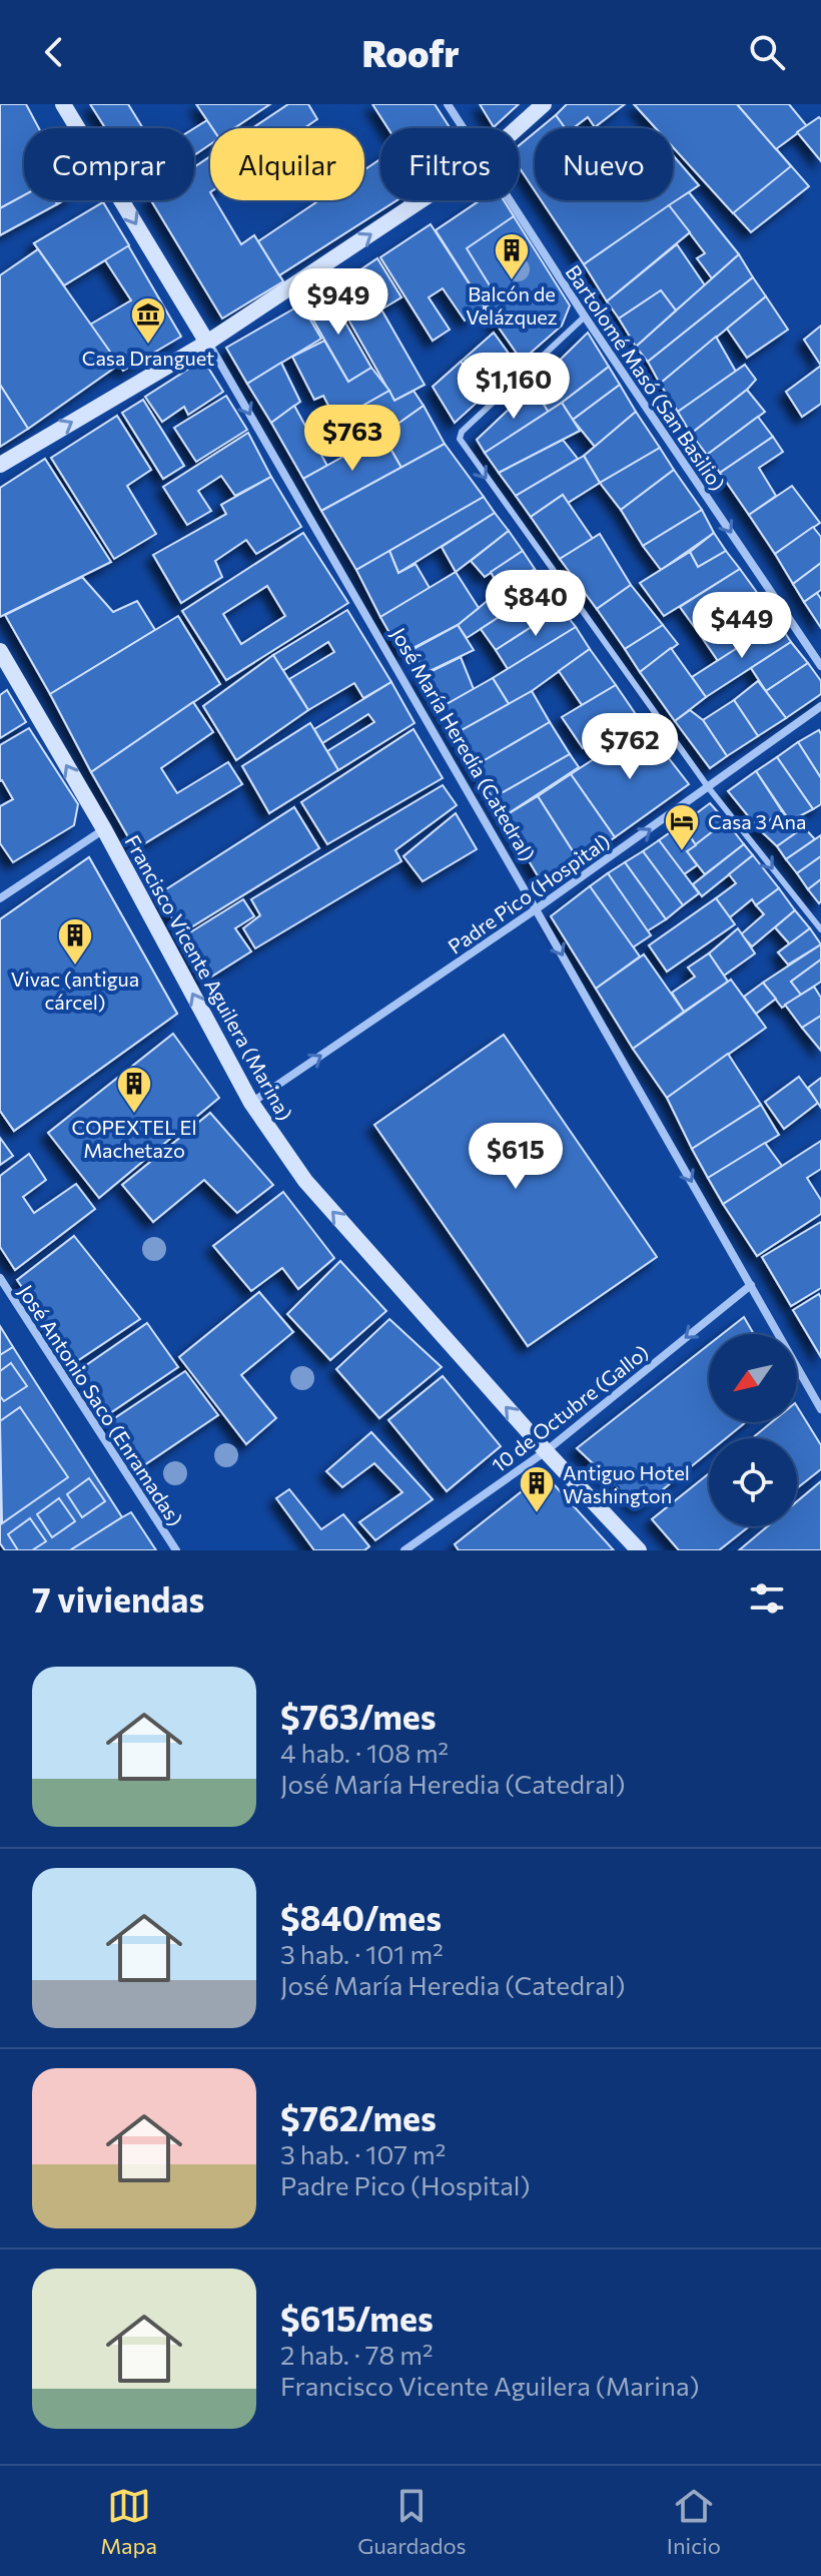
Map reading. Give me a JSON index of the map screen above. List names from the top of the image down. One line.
{"streets":{"main road":["José María Heredia (Catedral)","Francisco Vicente Aguilera (Marina)"],"street":["Bartolomé Masó (San Basilio)","Padre Pico (Hospital)","José Antonio Saco (Enramadas)","10 de Octubre (Gallo)"]},"crossings":[["José María Heredia (Catedral)","Padre Pico (Hospital)"],["José María Heredia (Catedral)","10 de Octubre (Gallo)"],["Padre Pico (Hospital)","Francisco Vicente Aguilera (Marina)"],["Francisco Vicente Aguilera (Marina)","10 de Octubre (Gallo)"]],"one_way":["Bartolomé Masó (San Basilio)","José María Heredia (Catedral)","Padre Pico (Hospital)","Francisco Vicente Aguilera (Marina)","10 de Octubre (Gallo)"],"places":{"building":["Balcón de Velázquez","Vivac (antigua cárcel)","COPEXTEL El Machetazo","Antiguo Hotel Washington"],"museum":["Casa Dranguet"],"hotel":["Casa 3 Ana"]},"north":"bottom left","page":{"header":"Roofr","chip":["Comprar","Alquilar","Filtros","Nuevo"],"price":["$949","$1,160","$763","$840","$449","$762","$615"],"heading":"7 viviendas","list":[{"name":"$763/mes","note":"4 hab. · 108 m² · José María Heredia (Catedral)"},{"name":"$840/mes","note":"3 hab. · 101 m² · José María Heredia (Catedral)"},{"name":"$762/mes","note":"3 hab. · 107 m² · Padre Pico (Hospital)"},{"name":"$615/mes","note":"2 hab. · 78 m² · Francisco Vicente Aguilera (Marina)"}],"tabs":["Mapa","Guardados","Inicio"]}}
